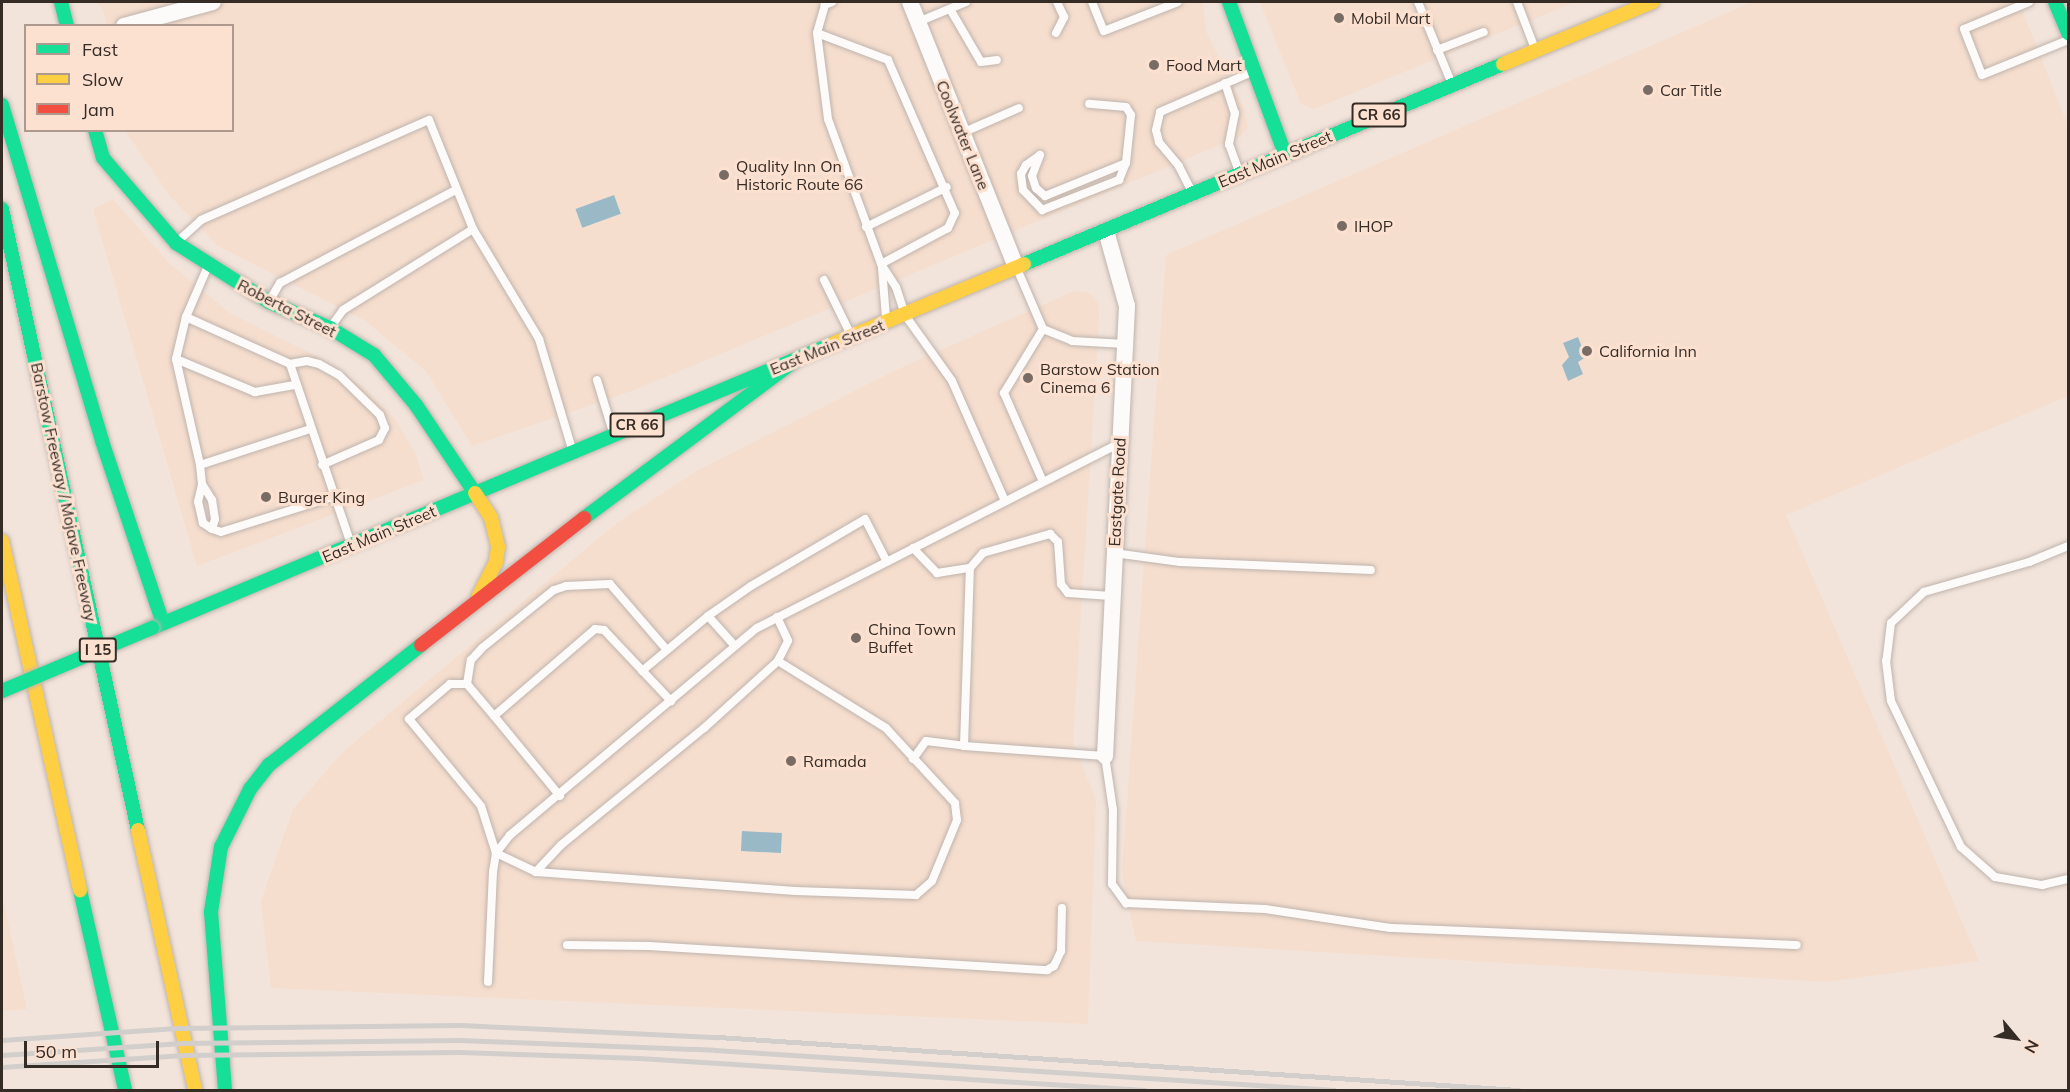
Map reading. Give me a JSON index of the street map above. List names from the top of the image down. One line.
{"streets":{"main road":["CR 66","East Main Street","Roberta Street","Barstow Freeway / Mojave Freeway","I 15"],"street":["Coolwater Lane","Eastgate Road"]},"crossings":[["Coolwater Lane","East Main Street"],["East Main Street","Roberta Street"],["East Main Street","Eastgate Road"]],"places":["Mobil Mart","Food Mart","Car Title","Quality Inn On Historic Route 66","IHOP","California Inn","Barstow Station Cinema 6","Burger King","China Town Buffet","Ramada"],"legend":["Fast","Slow","Jam"],"scale_bar":"50 m","north":"bottom right"}
